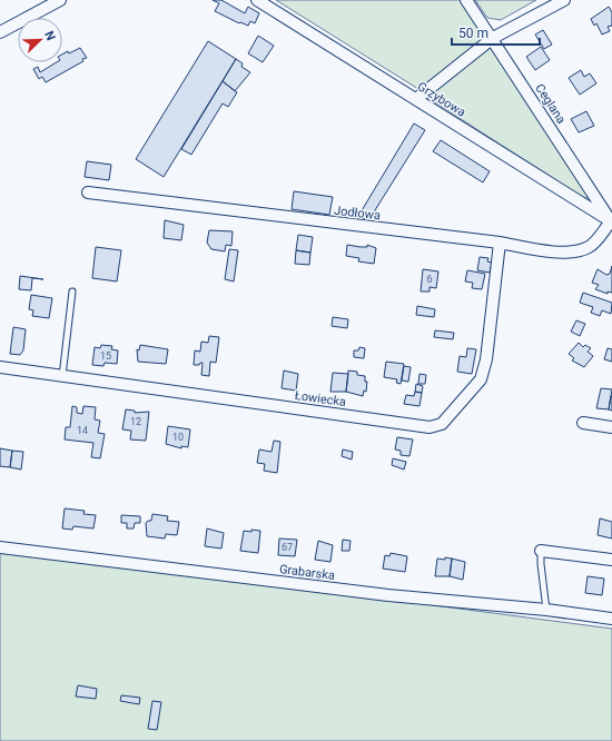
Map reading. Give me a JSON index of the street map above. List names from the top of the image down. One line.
{"streets":{"street":["Grzybowa","Ceglana","Jodłowa","Łowiecka","Grabarska"]},"crossings":[["Grzybowa","Ceglana"],["Grzybowa","Jodłowa"],["Ceglana","Jodłowa"],["Jodłowa","Łowiecka"]],"house_numbers":["6","15","12","14","10","67"],"scale_bar":"50 m","north":"top right"}
